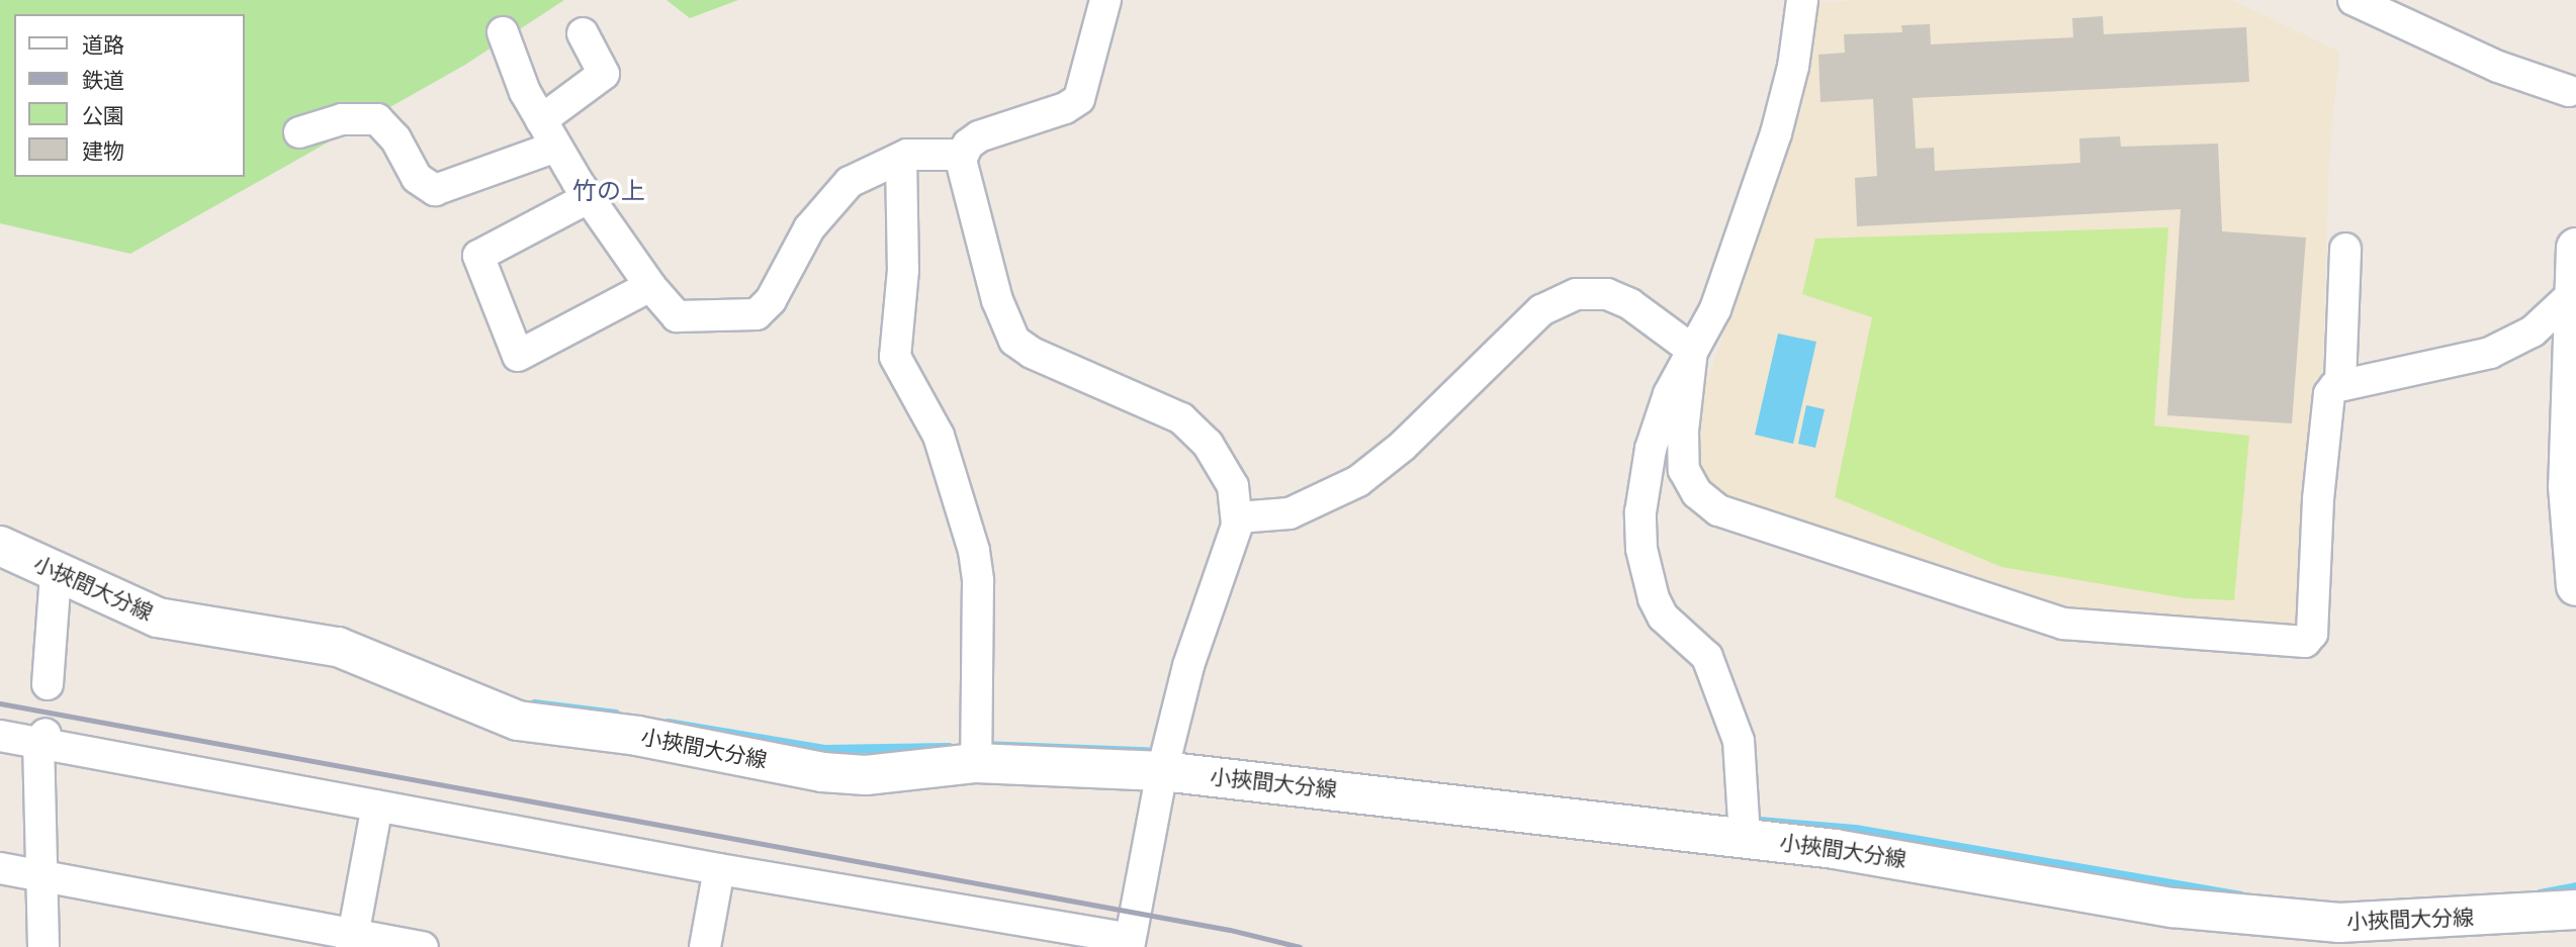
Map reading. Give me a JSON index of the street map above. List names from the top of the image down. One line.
{"streets":{"main road":["小挾間大分線"]},"districts":["竹の上"],"legend":["道路","鉄道","公園","建物"]}
